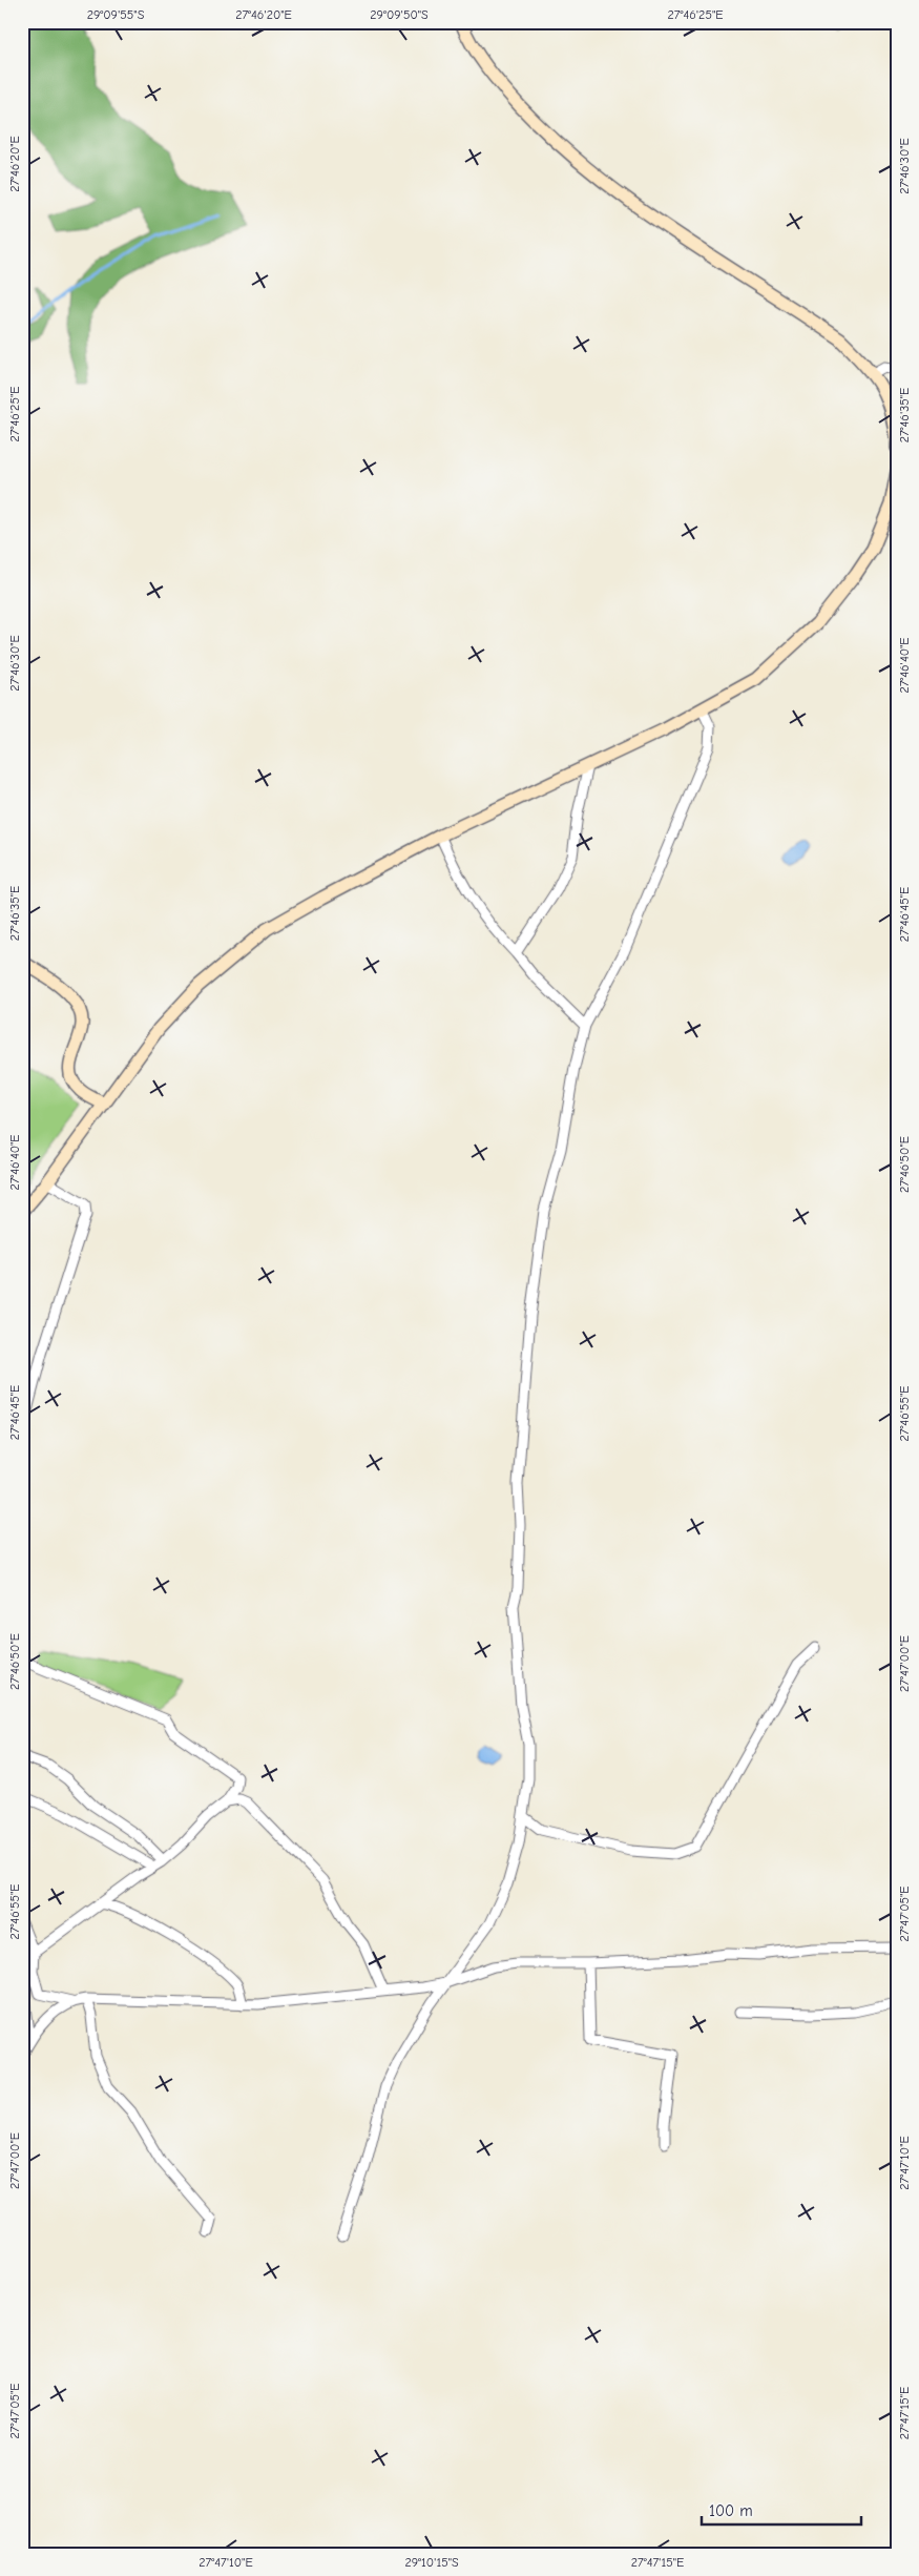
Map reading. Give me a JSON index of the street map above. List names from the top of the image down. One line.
{"scale_bar":"100 m","coordinates":["29°09'55\"S","27°46'20\"E","29°09'50\"S","27°46'25\"E","27°46'30\"E","27°46'35\"E","27°46'40\"E","27°46'45\"E","27°46'50\"E","27°46'55\"E","27°47'00\"E","27°47'05\"E","27°47'10\"E","27°47'15\"E","29°10'15\"S"]}
